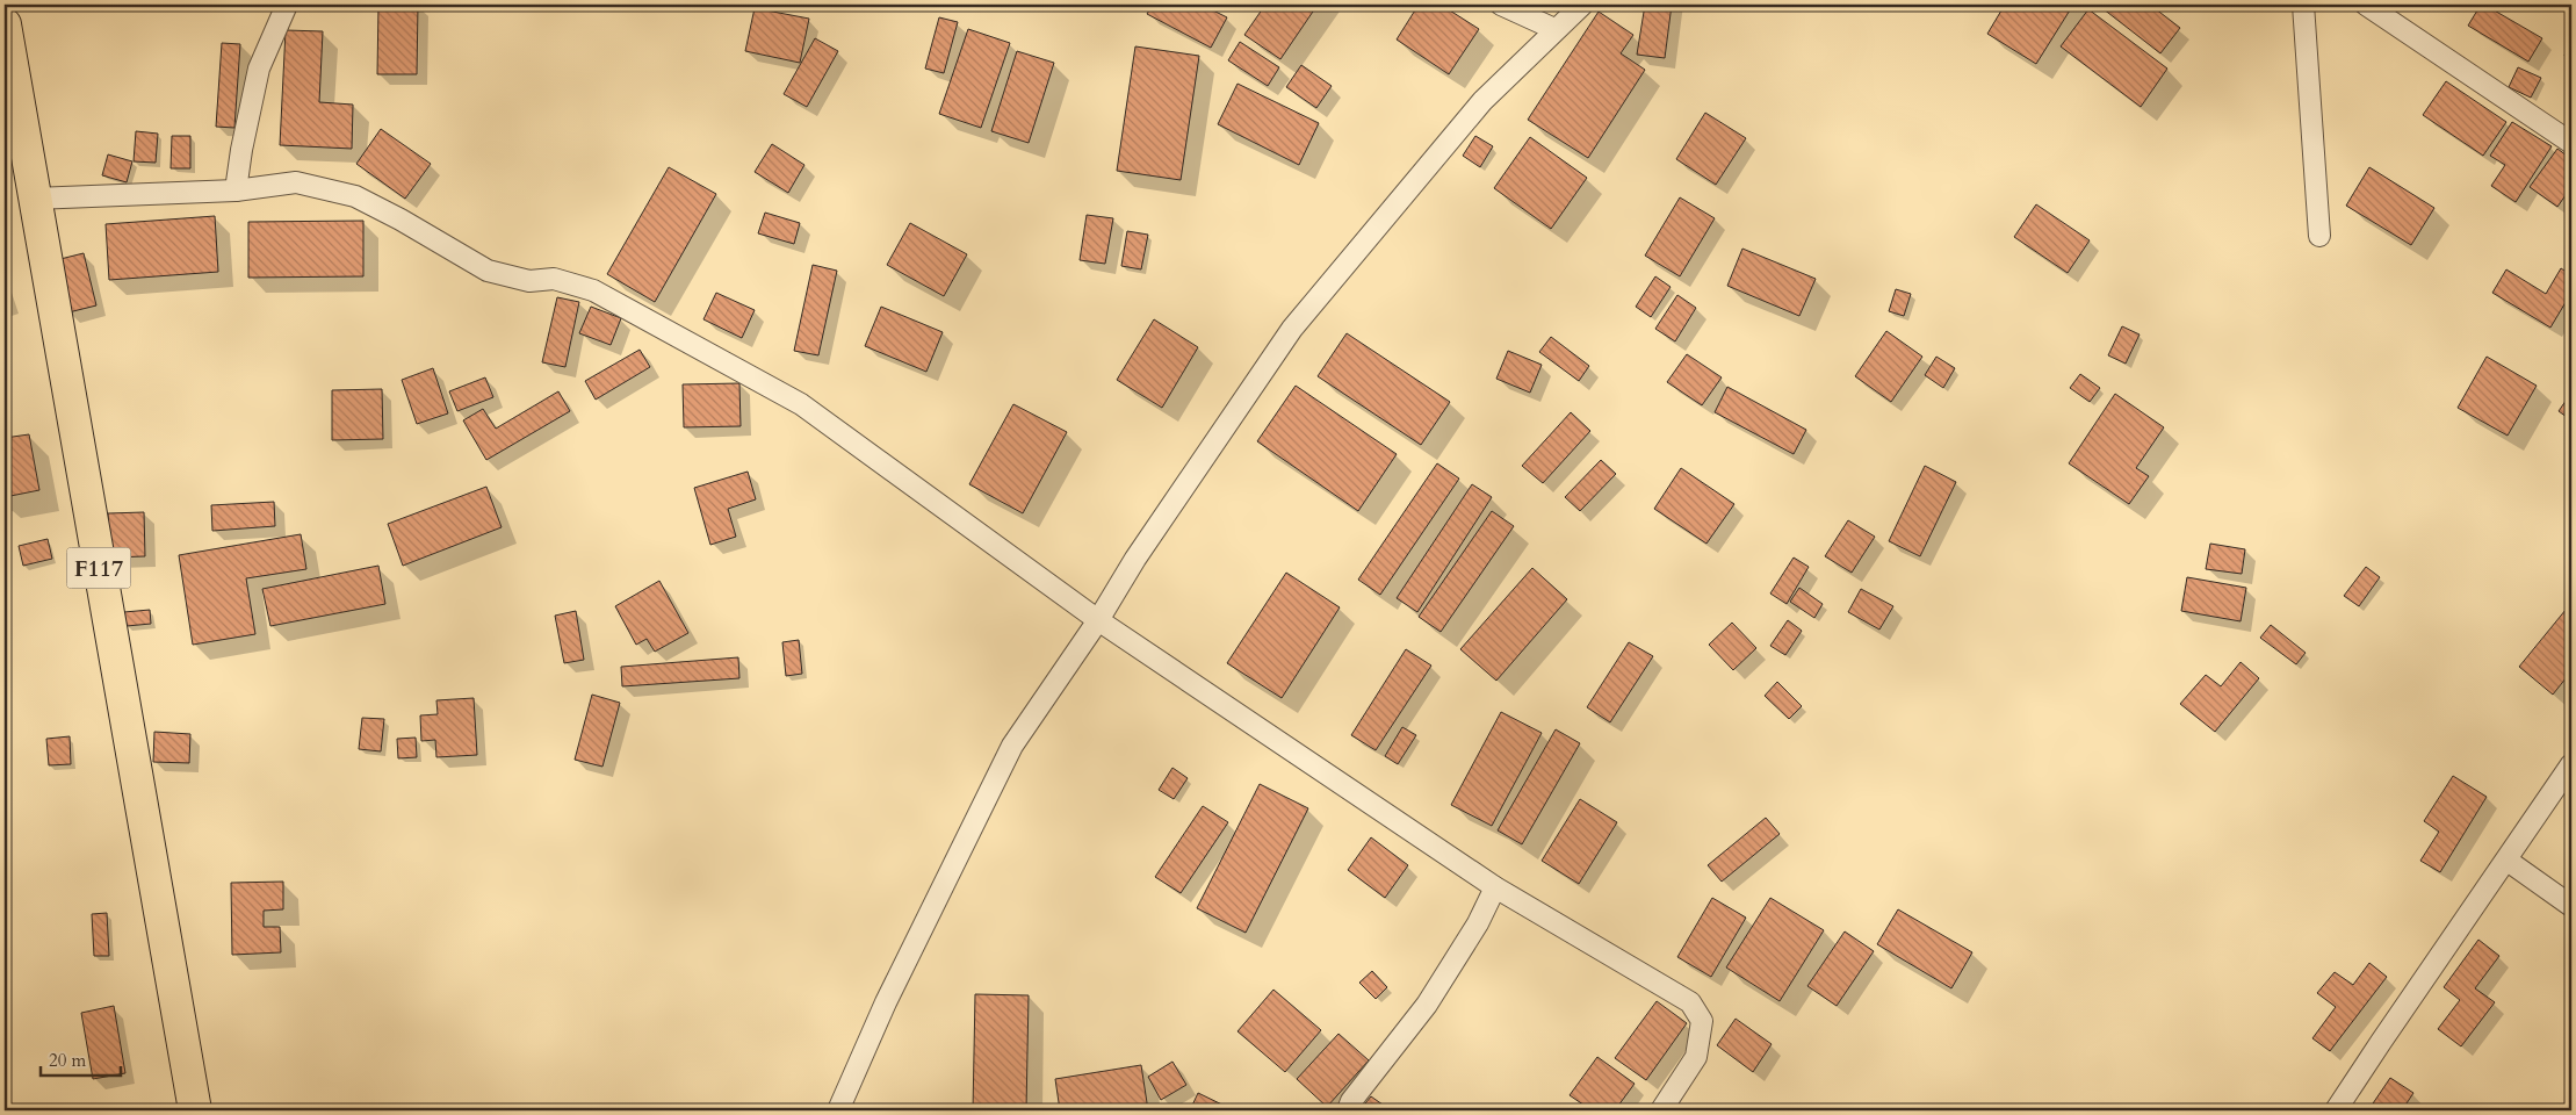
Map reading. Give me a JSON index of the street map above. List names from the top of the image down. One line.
{"streets":{"main road":["F117"]},"scale_bar":"20 m"}
